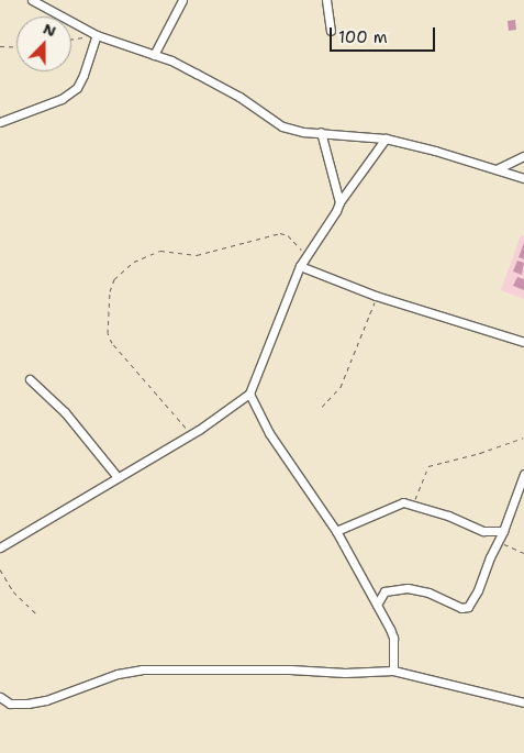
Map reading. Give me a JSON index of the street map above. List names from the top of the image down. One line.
{"scale_bar":"100 m","north":"top"}
